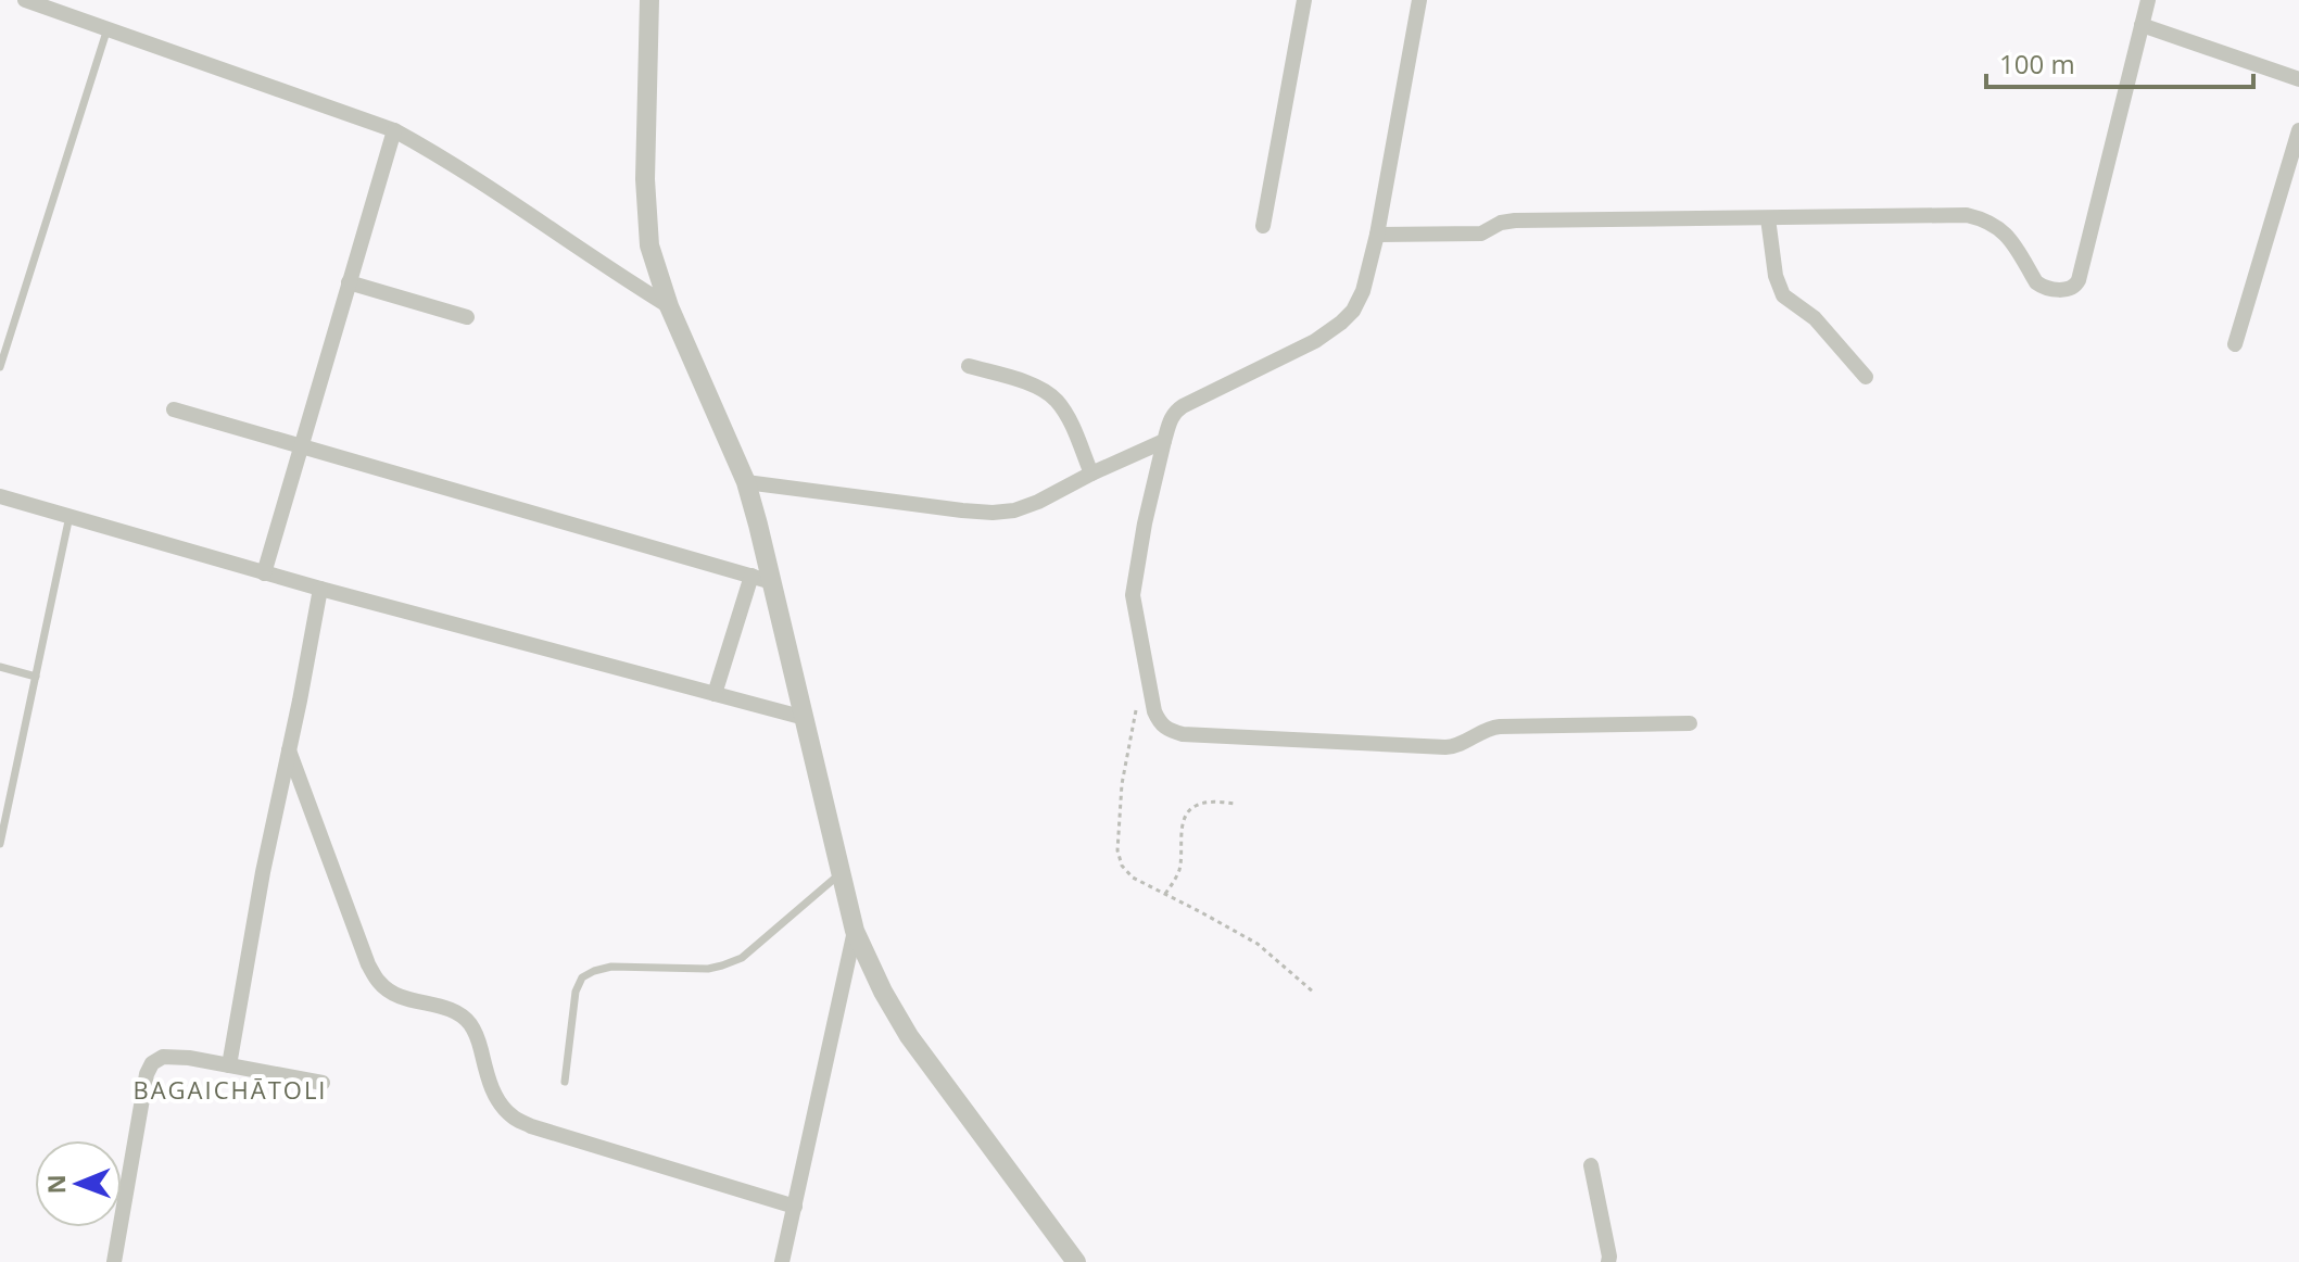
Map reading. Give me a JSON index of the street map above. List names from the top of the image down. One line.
{"districts":["BAGAICHĀTOLI"],"scale_bar":"100 m","north":"left"}
